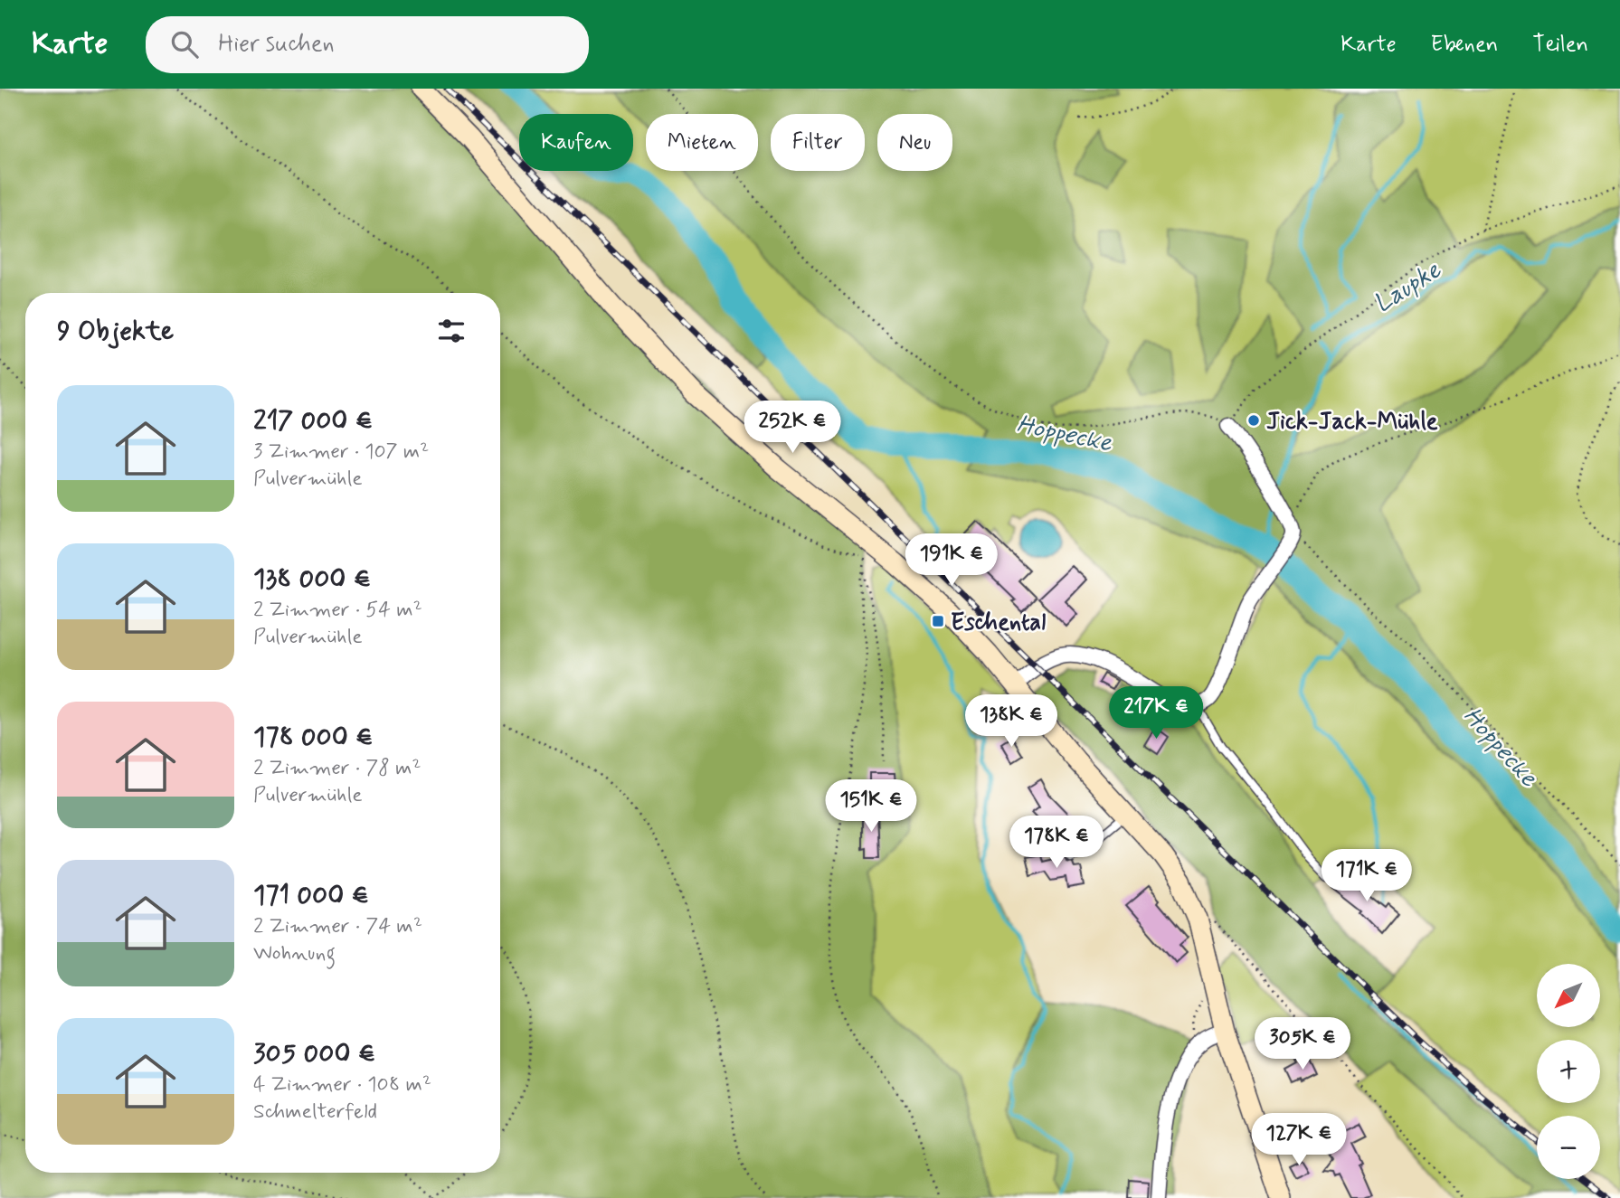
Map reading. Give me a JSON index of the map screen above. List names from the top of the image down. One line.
{"water":["Laupke","Hoppecke"],"places":{"other":["Jick-Jack-Mühle"],"transit":["Eschental"]},"north":"bottom left","page":{"header":"Karte","search":"Hier suchen","nav":["Karte","Ebenen","Teilen"],"chip":["Kaufen","Mieten","Filter","Neu"],"heading":"9 Objekte","list":[{"name":"217 000 €","note":"3 Zimmer · 107 m² · Pulvermühle"},{"name":"138 000 €","note":"2 Zimmer · 54 m² · Pulvermühle"},{"name":"178 000 €","note":"2 Zimmer · 78 m² · Pulvermühle"},{"name":"171 000 €","note":"2 Zimmer · 74 m² · Wohnung"},{"name":"305 000 €","note":"4 Zimmer · 108 m² · Schmelterfeld"}],"price":["252K €","191K €","217K €","138K €","151K €","178K €","171K €","305K €","127K €"],"map_buttons":["+","−"]}}
